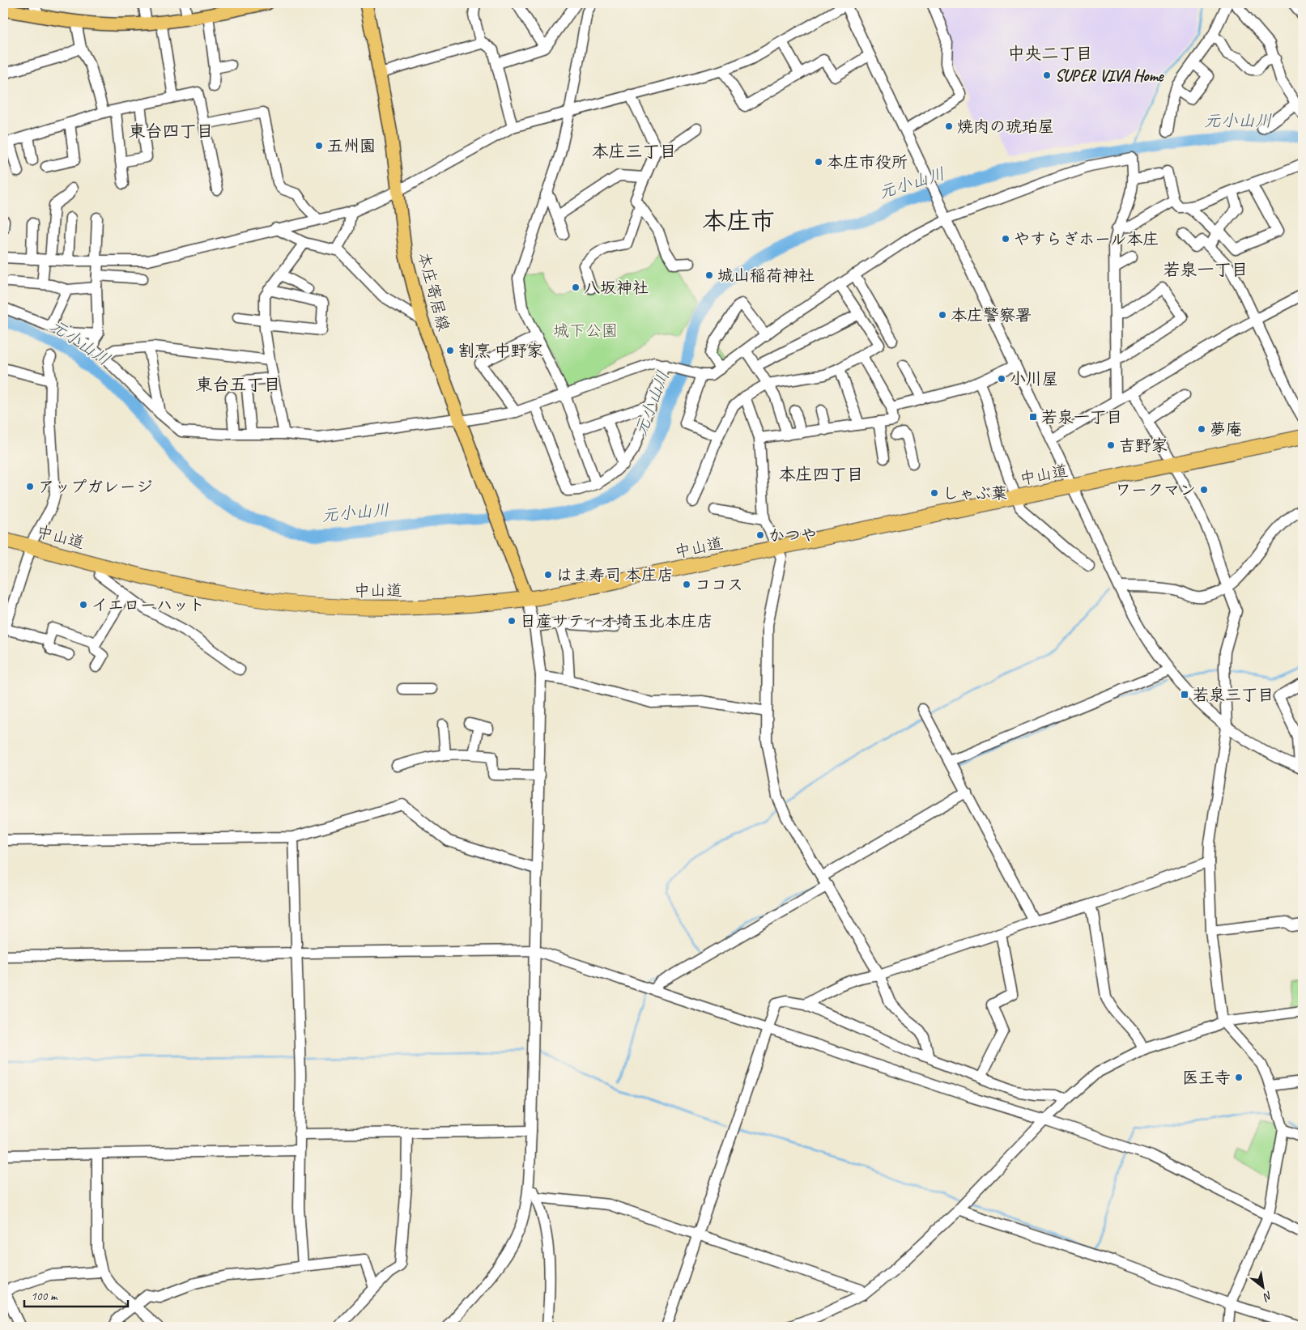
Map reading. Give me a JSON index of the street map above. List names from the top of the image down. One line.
{"streets":{"highway":["中山道"],"main road":["本庄寄居線"]},"crossings":[["本庄寄居線","中山道"]],"districts":["中央二丁目","東台四丁目","本庄三丁目","本庄市","若泉一丁目","東台五丁目","本庄四丁目"],"water":["元小山川"],"parks":["城下公園"],"places":{"other":["SUPER VIVA Home","焼肉の琥珀屋","五州園","本庄市役所","やすらぎホール本庄","城山稲荷神社","八坂神社","本庄警察署","割烹 中野家","小川屋","夢庵","吉野家","アップガレージ","ワークマン","しゃぶ葉","かつや","はま寿司 本庄店","ココス","イエローハット","日産サティオ埼玉北本庄店","医王寺"],"transit":["若泉一丁目","若泉三丁目"]},"scale_bar":"100 m","north":"bottom right"}
